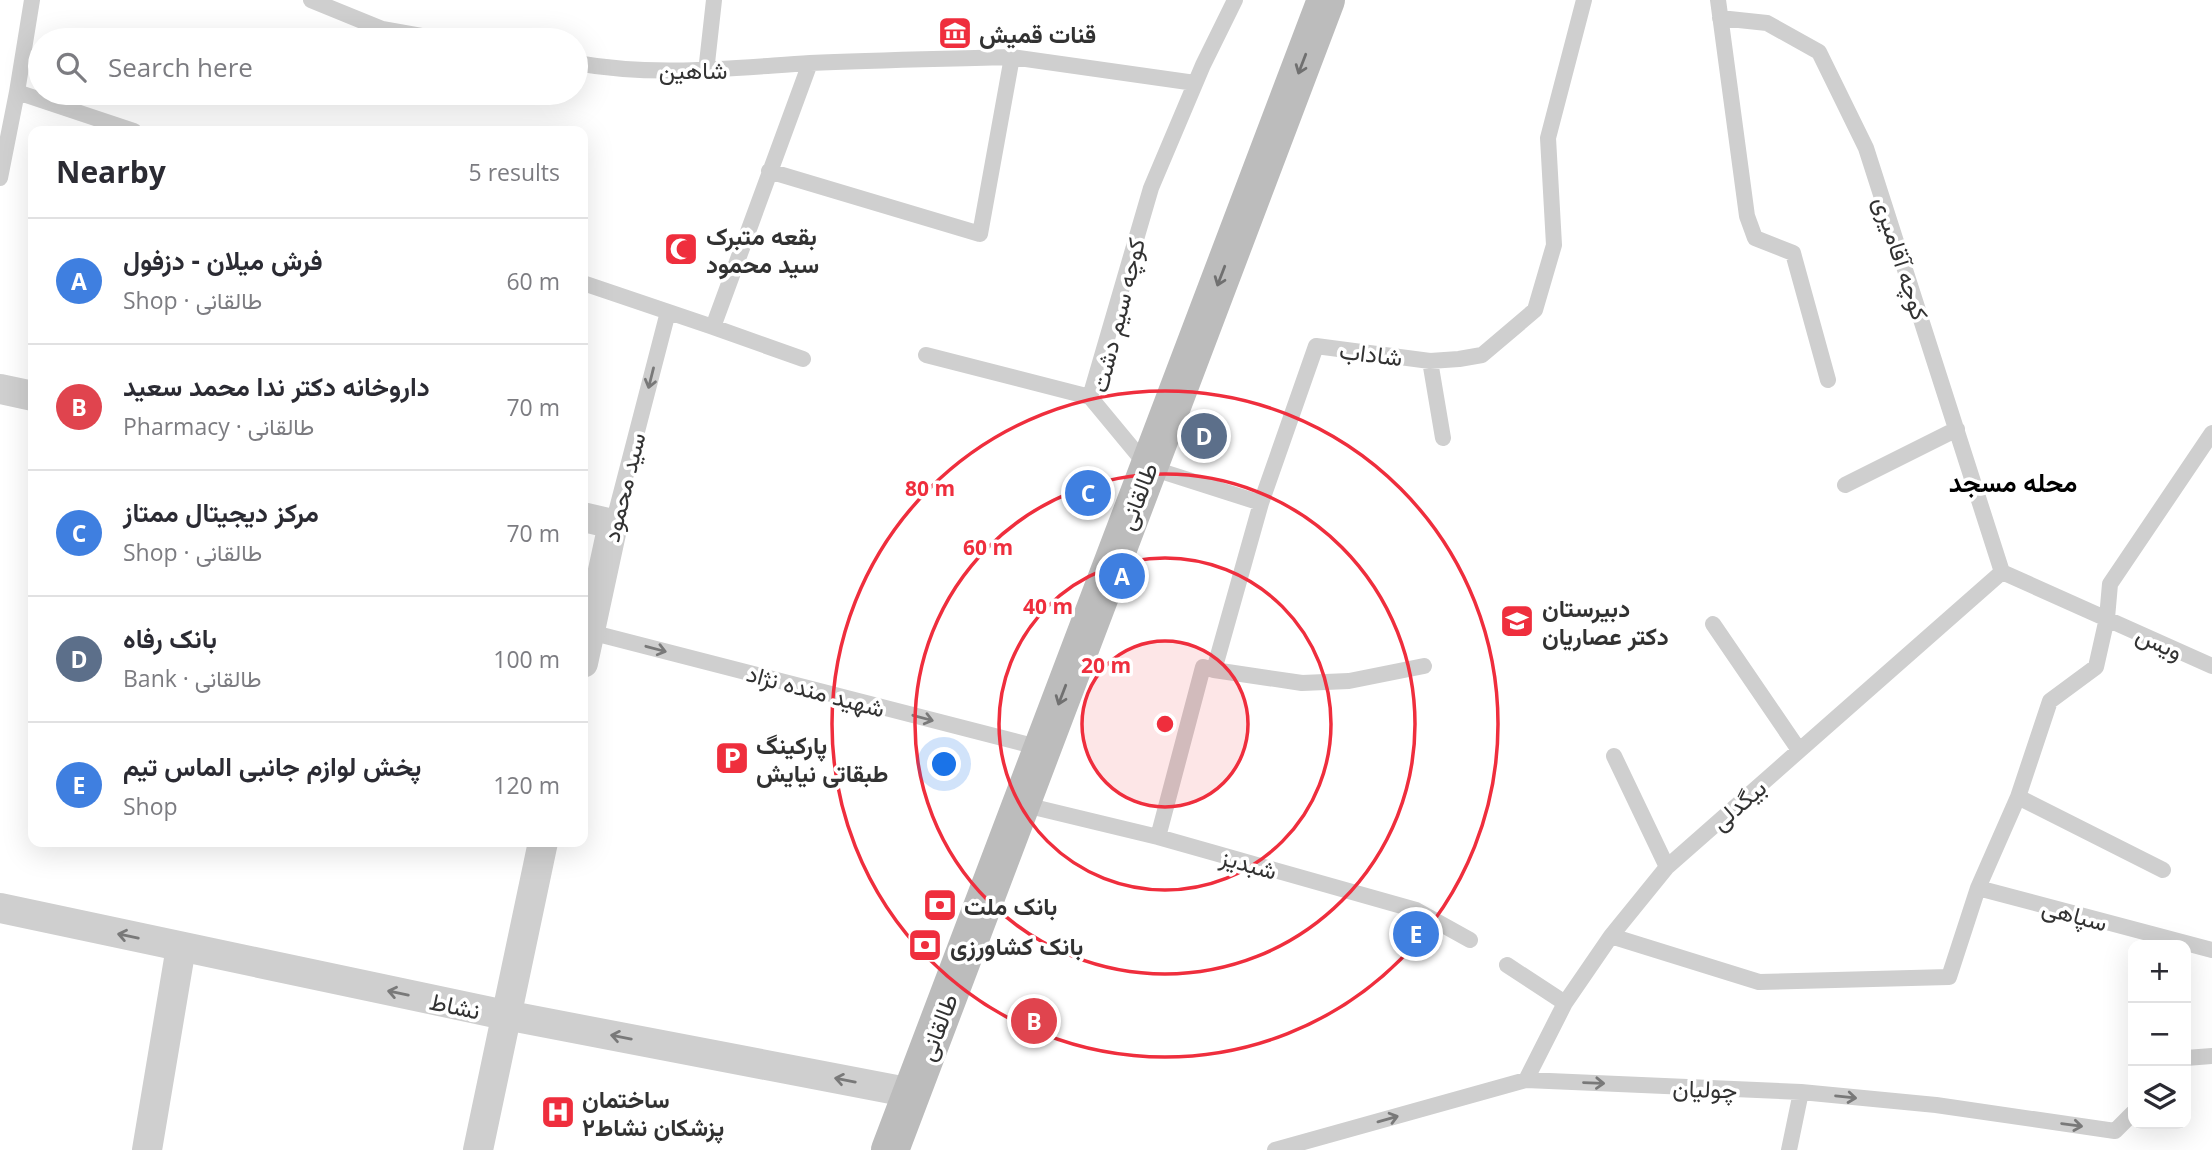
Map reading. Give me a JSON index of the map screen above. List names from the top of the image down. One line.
{"streets":{"main road":["طالقانی"],"street":["سید محمود","نشاط"],"lane":["شاهین","کوچه آقامیری","کوچه سیم دشت","شاداب","ویس","شهید منده نژاد","بیگدلی","شبدیز","سپاهی","چولیان"]},"crossings":[["شاهین","کوچه سیم دشت"],["کوچه آقامیری","ویس"],["کوچه آقامیری","بیگدلی"],["کوچه سیم دشت","طالقانی"],["شاداب","شبدیز"],["سید محمود","شهید منده نژاد"],["طالقانی","شهید منده نژاد"],["طالقانی","شبدیز"],["طالقانی","نشاط"],["ویس","بیگدلی"],["بیگدلی","چولیان"]],"one_way":["سید محمود","طالقانی","شهید منده نژاد","نشاط","چولیان"],"districts":["محله مسجد"],"places":{"museum":["قنات قمیش"],"mosque":["بقعه متبرک سید محمود"],"school or university":["دبیرستان دکتر عصاریان"],"parking":["پارکینگ طبقاتی نیایش"],"bank":["بانک ملت","بانک کشاورزی"],"hospital":["ساختمان پزشکان نشاط۲"]},"page":{"search":"Search here","heading":["Nearby","5 results"],"list":[{"mark":"A","name":"فرش میلان - دزفول","note":"Shop · طالقانی","value":"60 m"},{"mark":"B","name":"داروخانه دکتر ندا محمد سعید","note":"Pharmacy · طالقانی","value":"70 m"},{"mark":"C","name":"مرکز دیجیتال ممتاز","note":"Shop · طالقانی","value":"70 m"},{"mark":"D","name":"بانک رفاه","note":"Bank · طالقانی","value":"100 m"},{"mark":"E","name":"پخش لوازم جانبی الماس تیم","note":"Shop","value":"120 m"}],"pins":["D","C","A","E","B"],"map_buttons":["+","−"]},"rings":["80 m","60 m","40 m","20 m"]}
